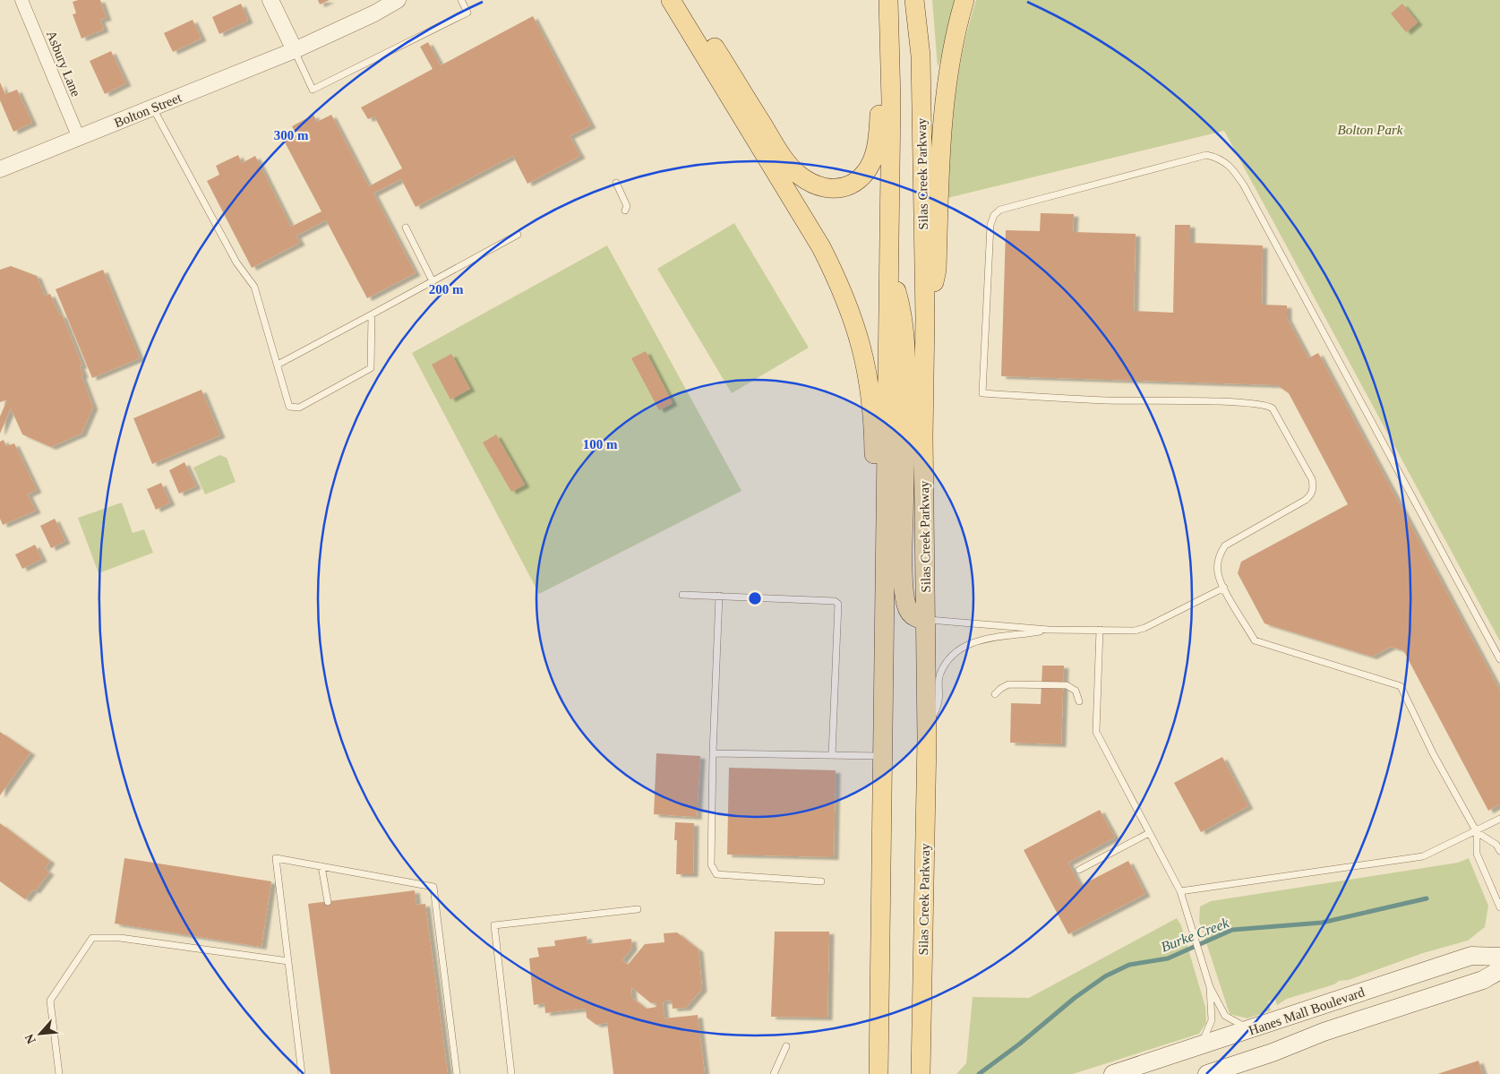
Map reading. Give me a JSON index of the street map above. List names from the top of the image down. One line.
{"streets":{"main road":["Silas Creek Parkway","Hanes Mall Boulevard"],"street":["Asbury Lane","Bolton Street"]},"crossings":[["Asbury Lane","Bolton Street"]],"water":["Burke Creek"],"parks":["Bolton Park"],"north":"bottom left","rings":["300 m","200 m","100 m"]}
